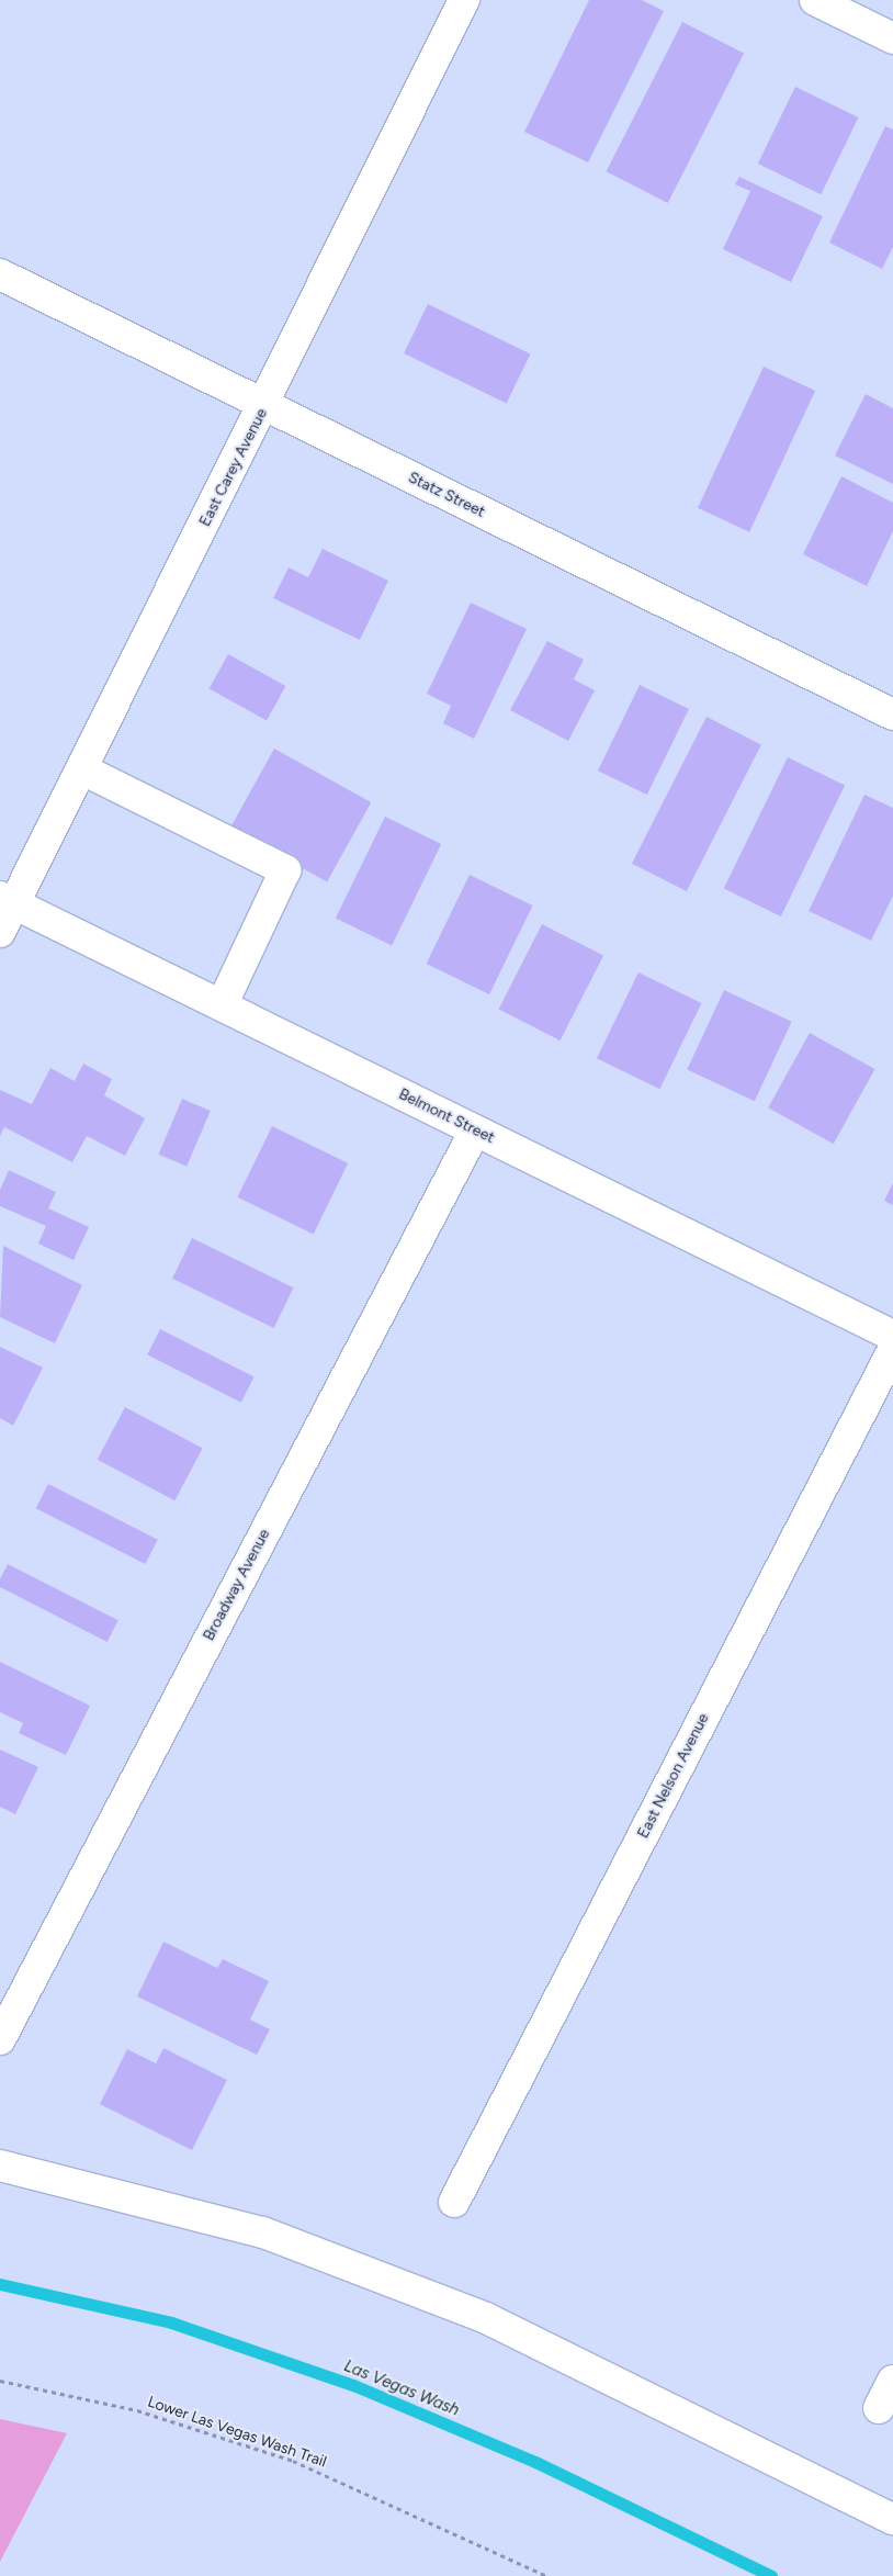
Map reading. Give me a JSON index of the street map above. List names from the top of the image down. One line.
{"streets":{"street":["East Carey Avenue","Statz Street","Belmont Street","Broadway Avenue","East Nelson Avenue"],"path":["Lower Las Vegas Wash Trail"]},"crossings":[["East Carey Avenue","Statz Street"],["East Carey Avenue","Belmont Street"],["Belmont Street","Broadway Avenue"]],"water":["Las Vegas Wash"]}
